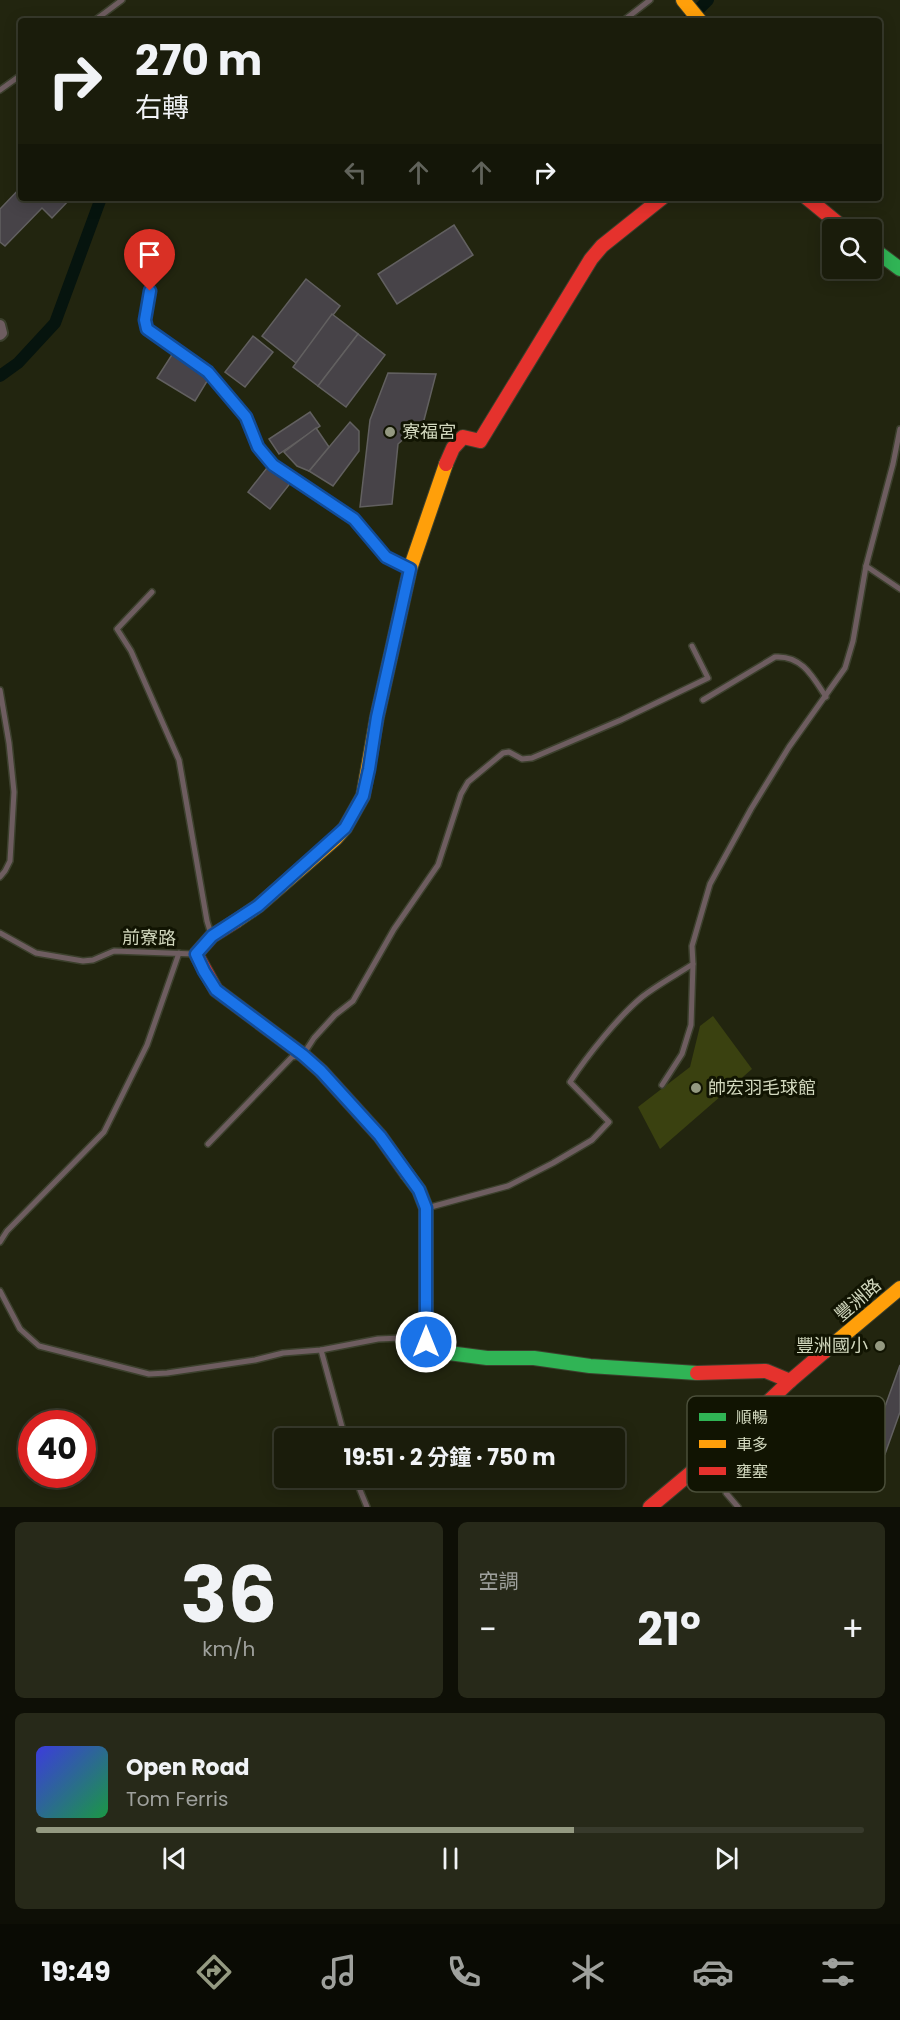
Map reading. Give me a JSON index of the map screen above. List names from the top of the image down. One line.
{"streets":{"street":["豐洲路"],"lane":["前寮路"]},"places":["寮福宮","帥宏羽毛球館","豐洲國小"],"legend":["順暢","車多","壅塞"],"page":{"turn":["270 m","右轉"],"limit":"40","trip":"19:51 · 2 分鐘 · 750 m","tile":[["36","km/h"],"空調"],"heat":["−","21°","+"],"song":["Open Road","Tom Ferris"],"tabs":"19:49"}}
